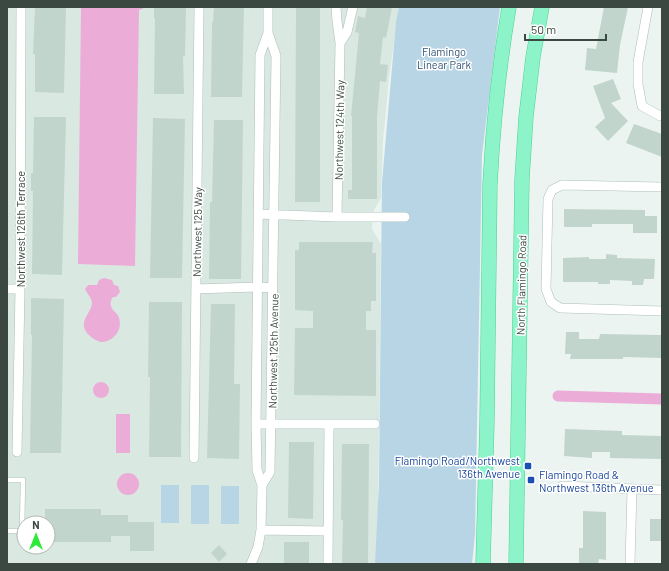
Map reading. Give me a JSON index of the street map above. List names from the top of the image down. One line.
{"streets":{"highway":["North Flamingo Road"],"street":["Northwest 124th Way","Northwest 126th Terrace","Northwest 125 Way","Northwest 125th Avenue"]},"parks":["Flamingo Linear Park"],"places":{"transit":["Flamingo Road/Northwest 136th Avenue","Flamingo Road & Northwest 136th Avenue"]},"scale_bar":"50 m","north":"top"}
